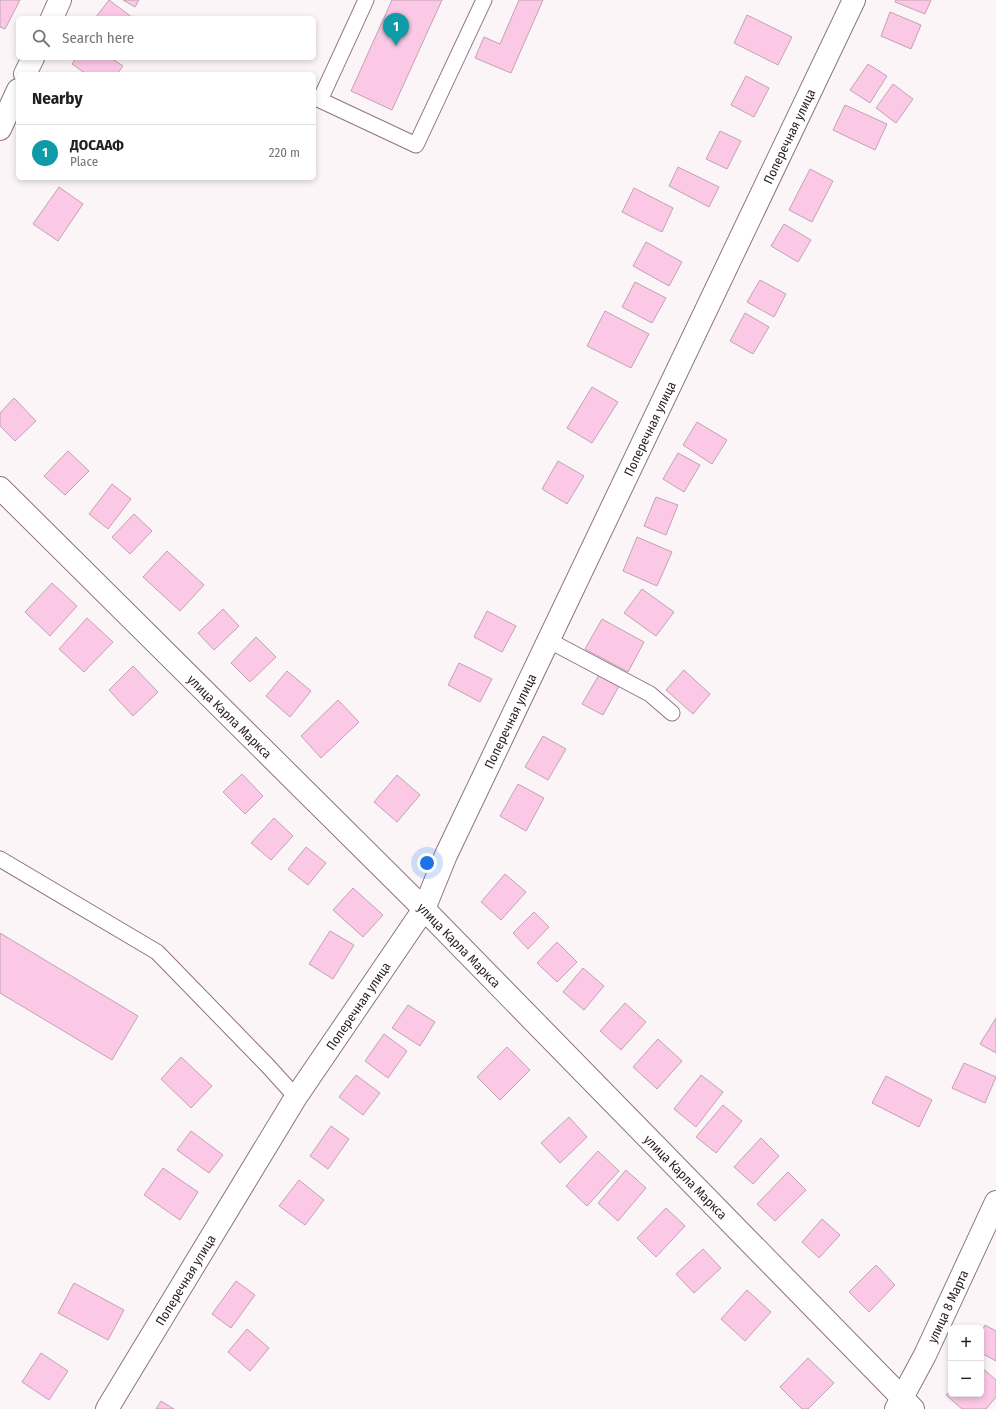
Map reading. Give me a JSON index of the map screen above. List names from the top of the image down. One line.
{"streets":{"street":["Поперечная улица","улица Карла Маркса","улица 8 Марта"]},"crossings":[["Поперечная улица","улица Карла Маркса"],["улица Карла Маркса","улица 8 Марта"]],"page":{"pins":"1","search":"Search here","heading":"Nearby","list":[{"mark":"1","name":"ДОСААФ","note":"Place","value":"220 m"}],"map_buttons":["+","−"]}}
